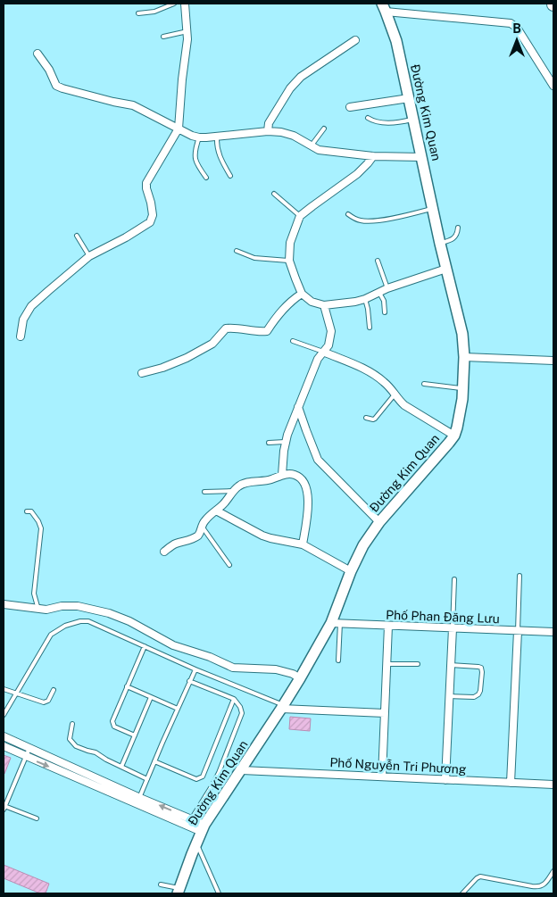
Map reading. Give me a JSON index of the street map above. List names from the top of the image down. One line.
{"streets":{"main road":["Đường Kim Quan"],"street":["Phố Phan Đăng Lưu","Phố Nguyễn Tri Phương"]},"crossings":[["Đường Kim Quan","Phố Phan Đăng Lưu"],["Đường Kim Quan","Phố Nguyễn Tri Phương"]],"north":"top"}
